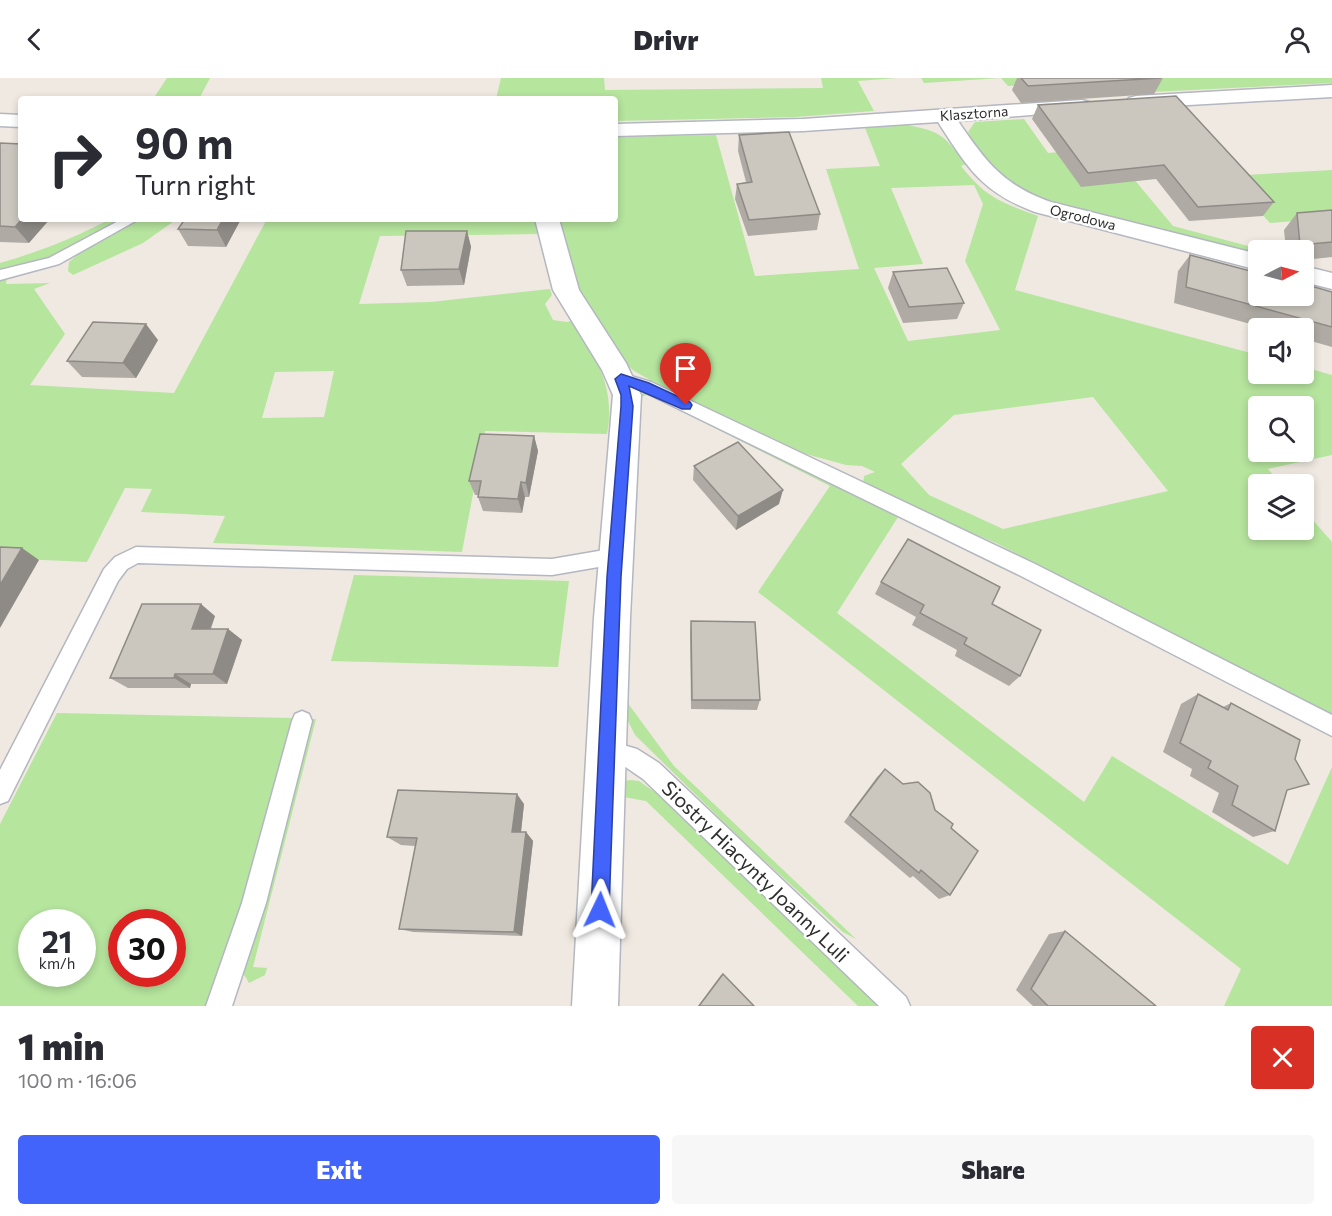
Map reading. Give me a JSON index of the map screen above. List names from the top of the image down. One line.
{"streets":{"street":["Klasztorna","Ogrodowa"],"lane":["Siostry Hiacynty Joanny Luli"]},"crossings":[["Klasztorna","Ogrodowa"]],"north":"right","page":{"header":"Drivr","turn":["90 m","Turn right"],"speed":"21 km/h","limit":"30","heading":["1 min","100 m · 16:06"],"buttons":["Exit","Share"]}}
